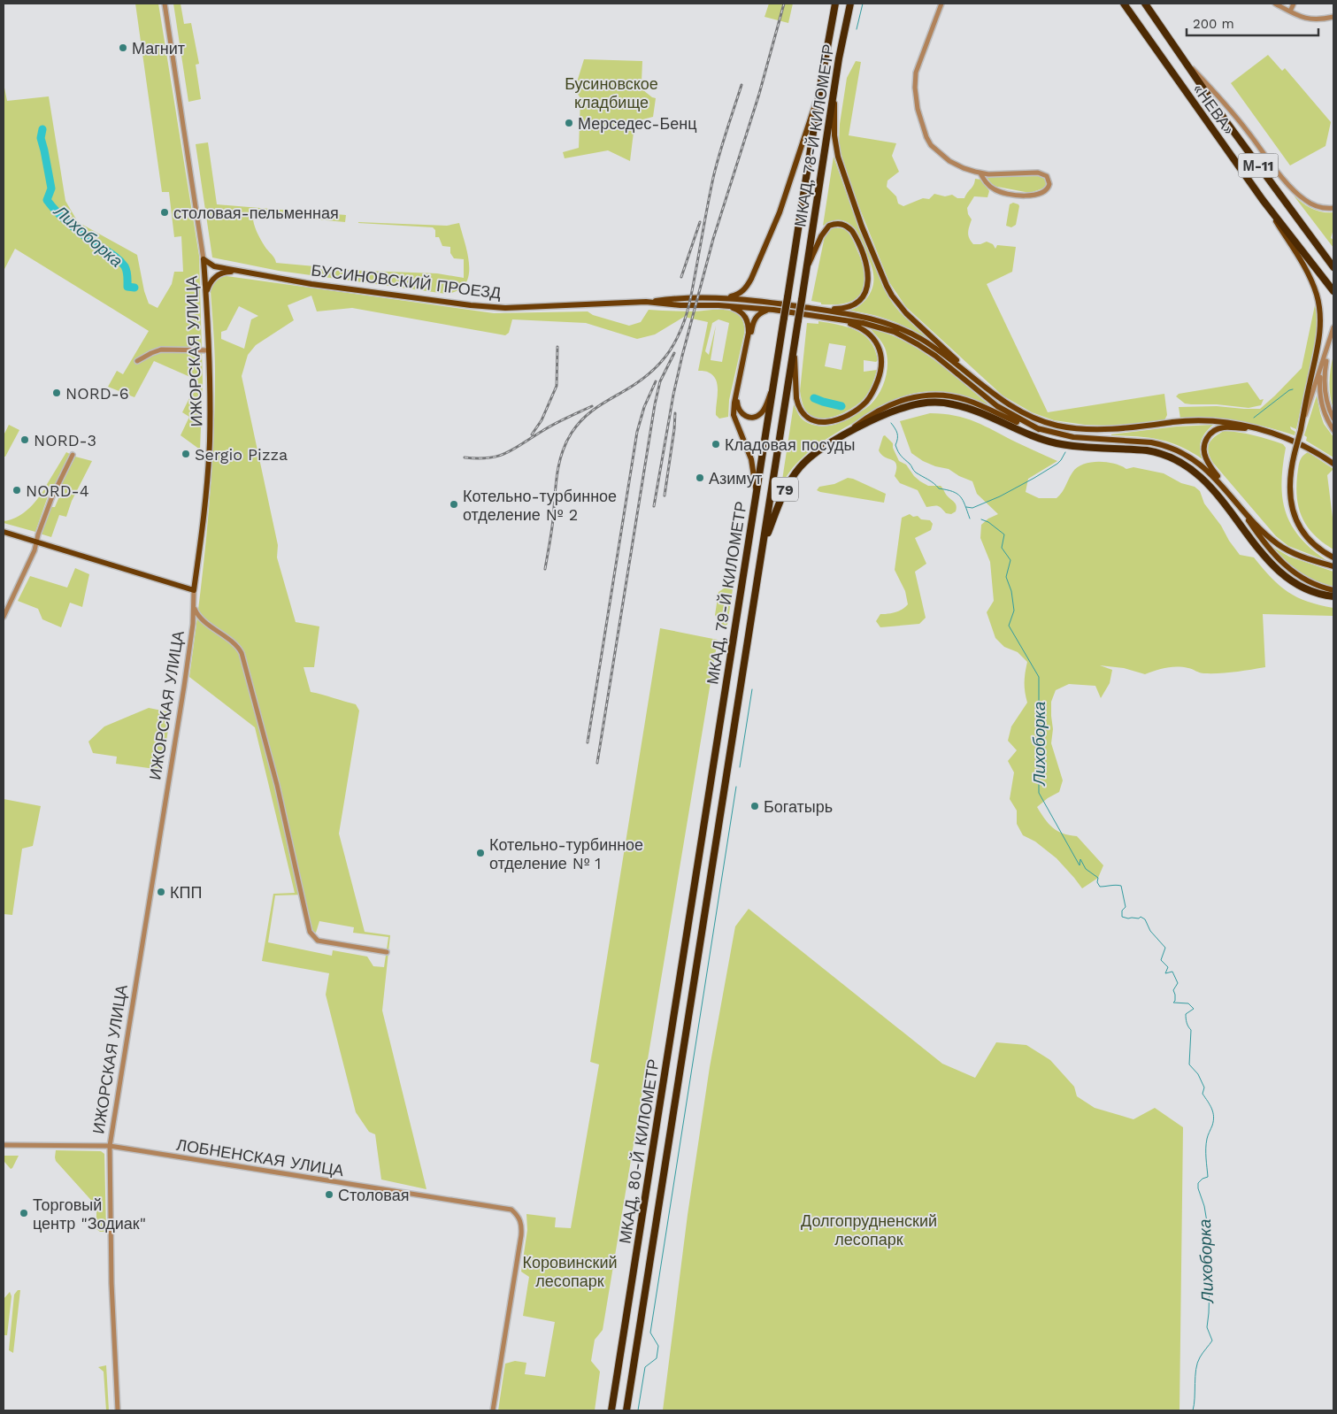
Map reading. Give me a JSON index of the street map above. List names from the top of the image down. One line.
{"streets":{"highway":["«НЕВА»","МКАД, 78-Й КИЛОМЕТР","М-11","79","МКАД, 79-Й КИЛОМЕТР","МКАД, 80-Й КИЛОМЕТР"],"main road":["БУСИНОВСКИЙ ПРОЕЗД","ИЖОРСКАЯ УЛИЦА"],"street":["ЛОБНЕНСКАЯ УЛИЦА"]},"crossings":[["МКАД, 78-Й КИЛОМЕТР","МКАД, 79-Й КИЛОМЕТР"],["ИЖОРСКАЯ УЛИЦА","ЛОБНЕНСКАЯ УЛИЦА"],["79","МКАД, 79-Й КИЛОМЕТР"],["МКАД, 79-Й КИЛОМЕТР","МКАД, 80-Й КИЛОМЕТР"]],"water":["Лихоборка"],"parks":["Бусиновское кладбище","Долгопрудненский лесопарк","Коровинский лесопарк"],"places":["Магнит","Мерседес-Бенц","столовая-пельменная","NORD-6","NORD-3","Кладовая посуды","Sergio Pizza","Азимут","NORD-4","Котельно-турбинное отделение № 2","Богатырь","Котельно-турбинное отделение № 1","КПП","Столовая","Торговый центр \"Зодиак\""],"scale_bar":"200 m"}
